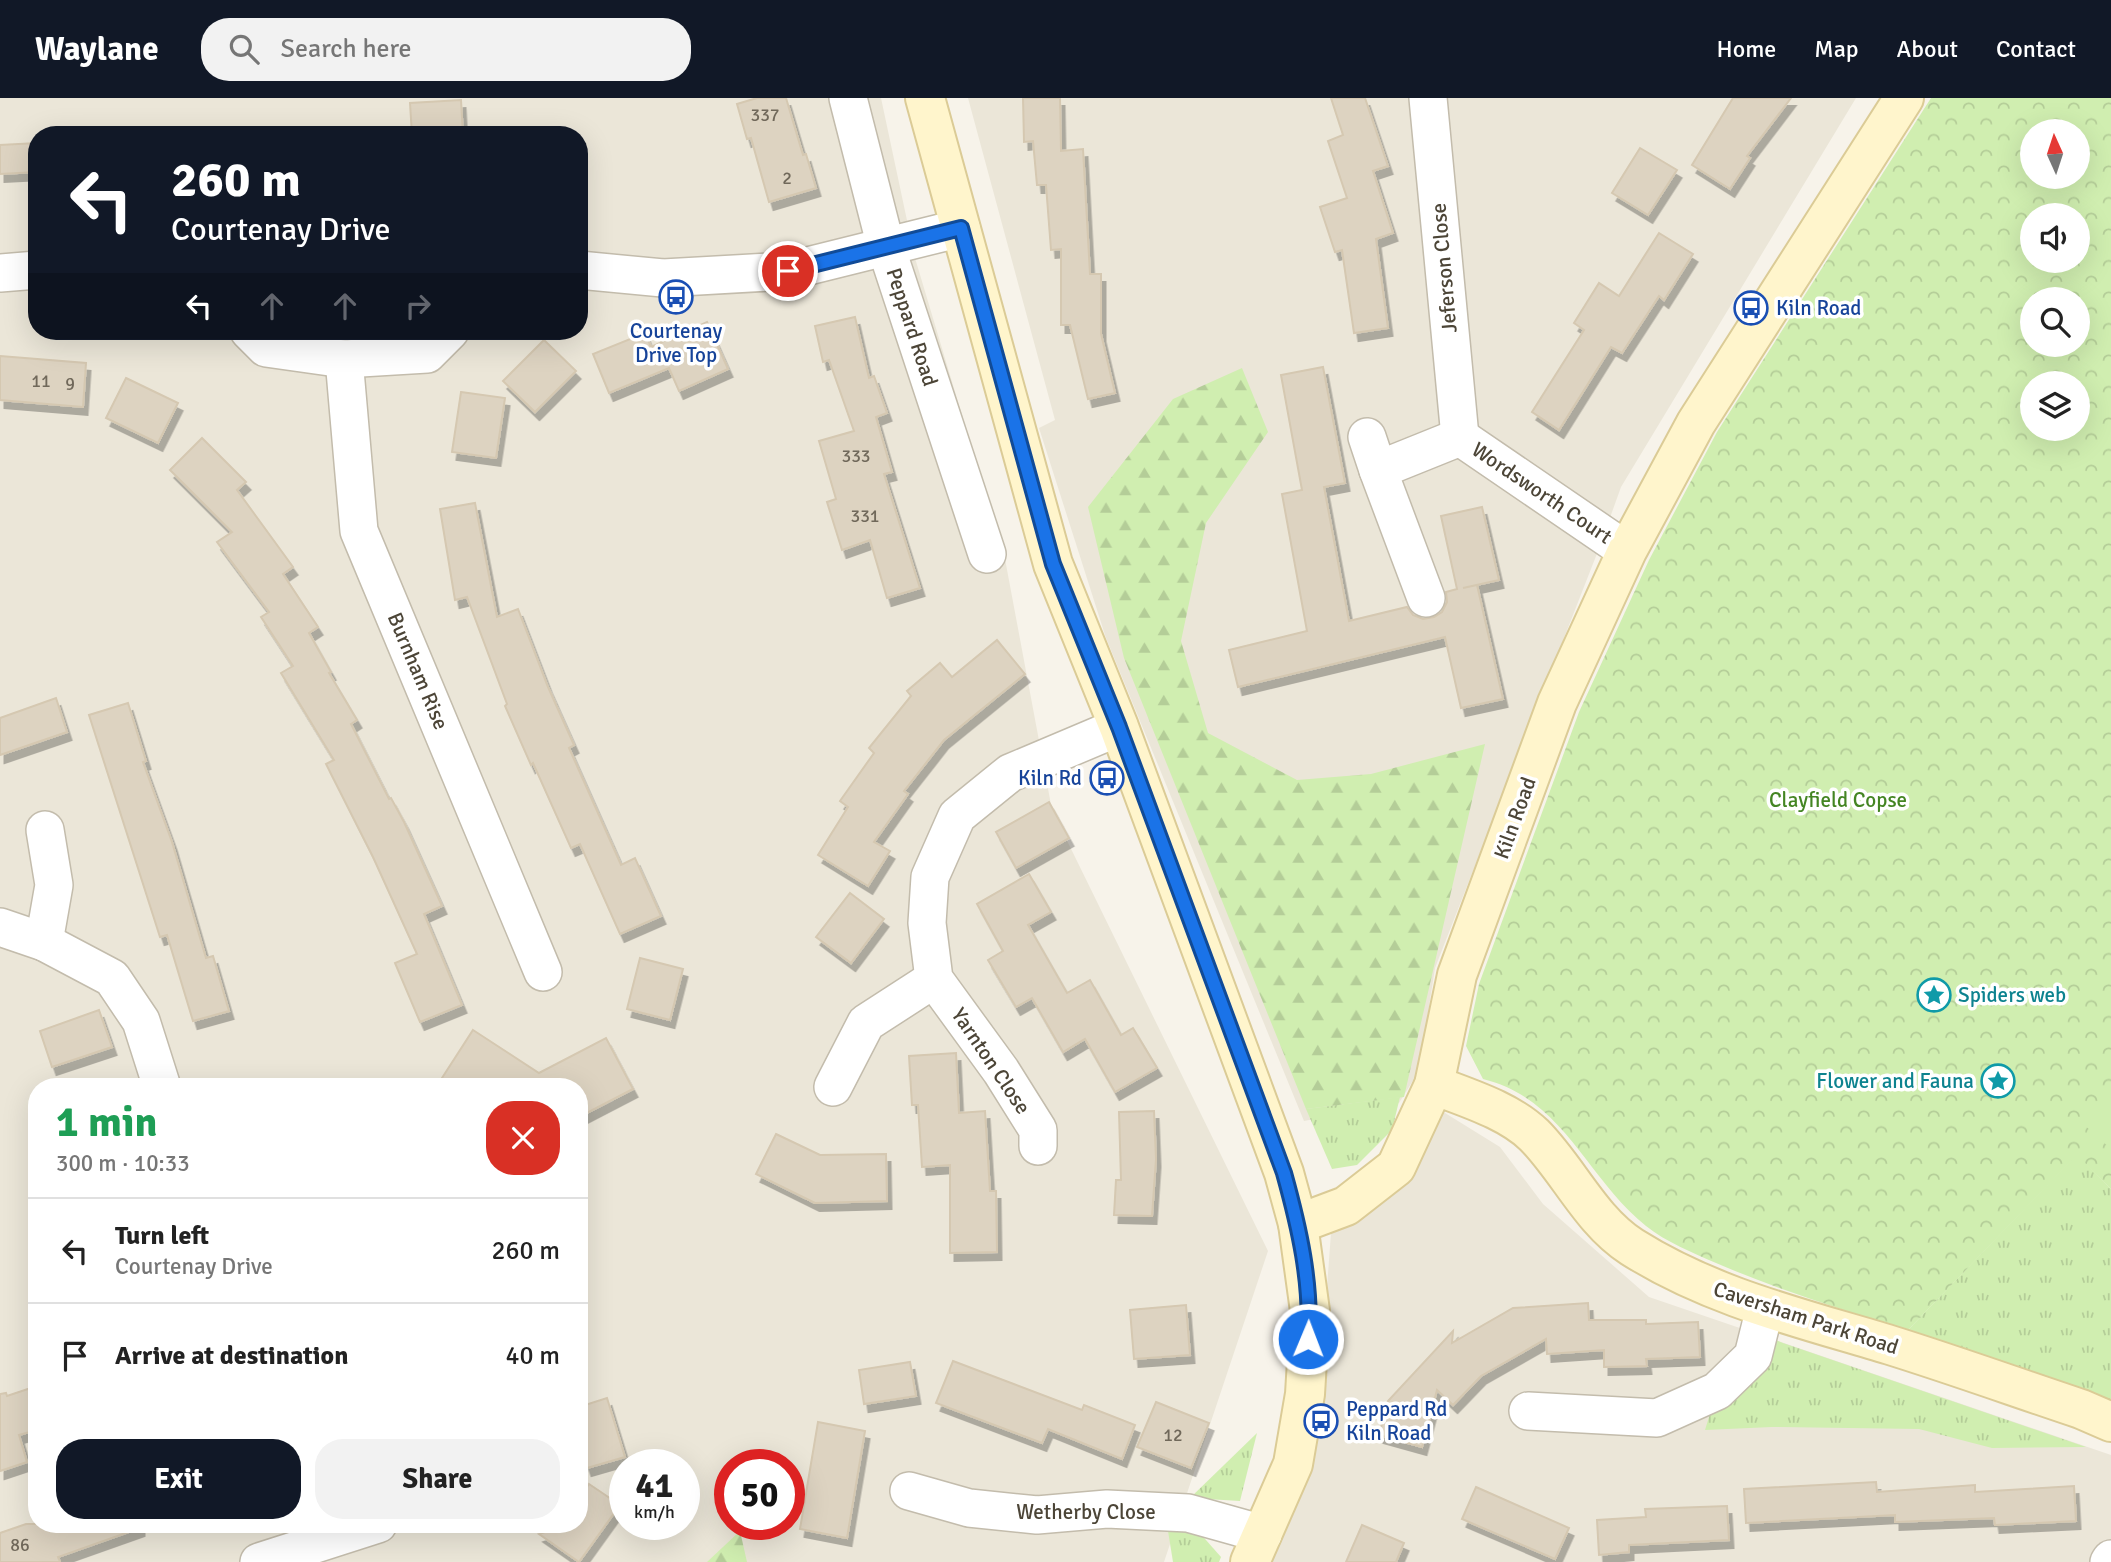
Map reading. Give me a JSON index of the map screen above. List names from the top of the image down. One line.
{"streets":{"street":["Jeferson Close","Peppard Road","Wordsworth Court","Burnham Rise","Kiln Road","Yarnton Close","Caversham Park Road","Wetherby Close"]},"crossings":[["Jeferson Close","Wordsworth Court"],["Wordsworth Court","Kiln Road"],["Kiln Road","Caversham Park Road"]],"parks":["Clayfield Copse"],"places":{"bus stop":["Courtenay Drive Top","Kiln Road","Kiln Rd","Peppard Rd Kiln Road"],"place":["Spiders web","Flower and Fauna"]},"house_numbers":["337","2","11","9","333","331","12","86"],"north":"top","page":{"header":"Waylane","search":"Search here","nav":["Home","Map","About","Contact"],"turn":["260 m","Courtenay Drive"],"heading":["1 min","300 m · 10:33"],"list":[{"name":"Turn left","note":"Courtenay Drive","value":"260 m"},{"name":"Arrive at destination","value":"40 m"}],"buttons":["Exit","Share"],"speed":"41 km/h","limit":"50"}}
